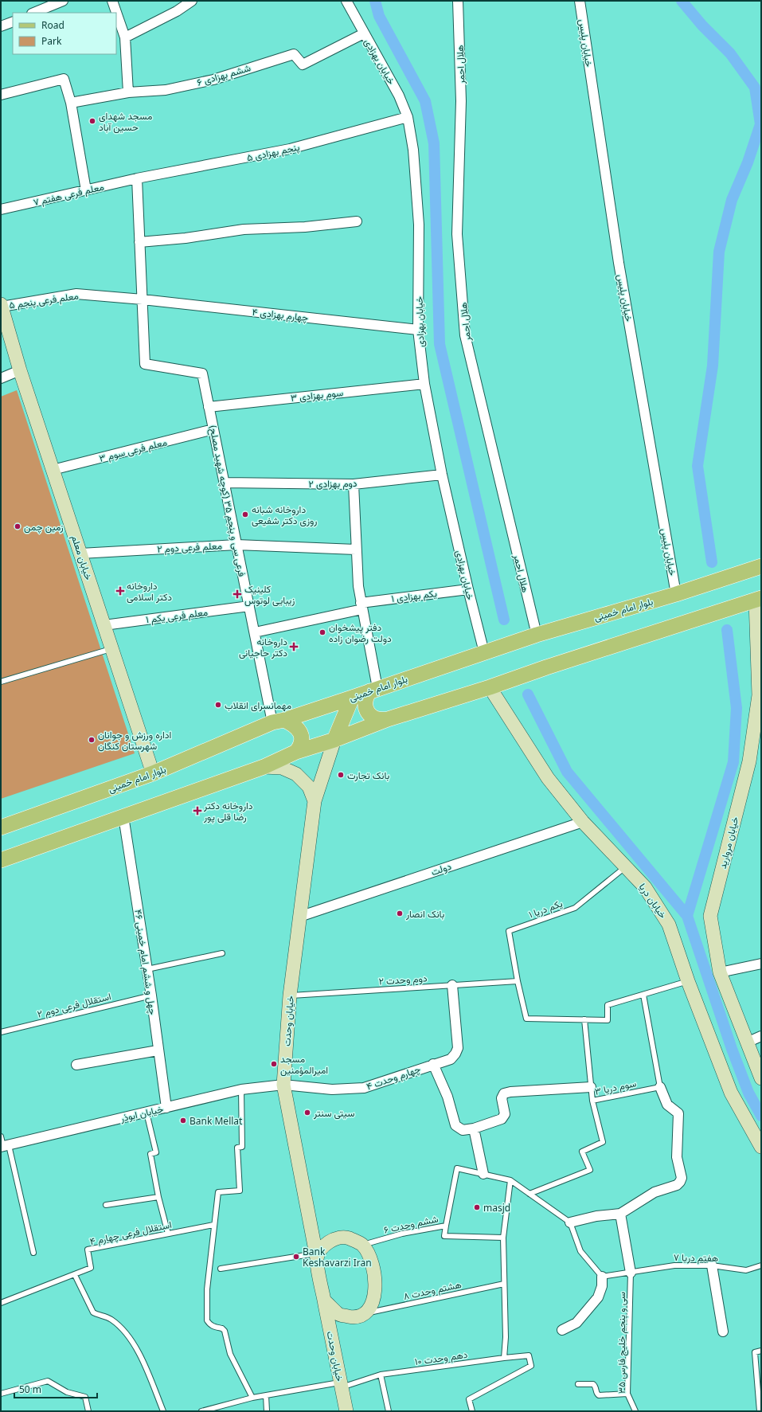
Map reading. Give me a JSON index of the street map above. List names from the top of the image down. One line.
{"streets":{"main road":["خیابان معلم","بلوار امام خمینی","خیابان مروارید","خیابان دریا","خیابان وحدت"],"street":["خیابان پلیس","خیابان بهزادی","هلال احمر","ششم بهزادی ۶","پنجم بهزادی ۵","معلم فرعی هفتم ۷","معلم فرعی پنجم ۵","چهارم بهزادی ۴","سوم بهزادی ۳","معلم فرعی سوم ۳","دوم بهزادی ۲","فرعی سی و پنجم ۳۵ (کوچه شهید مصلح)","معلم فرعی دوم ۲","یکم بهزادی ۱","معلم فرعی یکم ۱","دولت","چهل و ششم امام خمینی ۴۶","چهارم وحدت ۴","خیابان ابوذر"],"lane":["یکم دریا ۱","دوم وحدت ۲","استقلال فرعی دوم ۲","سوم دریا ۳","ششم وحدت ۶","استقلال فرعی چهارم ۴","هفتم دریا ۷","هشتم وحدت ۸","سی و پنجم خلیج فارس ۳۵","دهم وحدت ۱۰"]},"crossings":[["خیابان پلیس","بلوار امام خمینی"],["خیابان بهزادی","ششم بهزادی ۶"],["خیابان بهزادی","پنجم بهزادی ۵"],["خیابان بهزادی","چهارم بهزادی ۴"],["خیابان بهزادی","سوم بهزادی ۳"],["خیابان بهزادی","دوم بهزادی ۲"],["خیابان بهزادی","یکم بهزادی ۱"],["خیابان بهزادی","بلوار امام خمینی"],["هلال احمر","بلوار امام خمینی"],["پنجم بهزادی ۵","معلم فرعی هفتم ۷"],["معلم فرعی پنجم ۵","چهارم بهزادی ۴"],["معلم فرعی پنجم ۵","فرعی سی و پنجم ۳۵ (کوچه شهید مصلح)"],["معلم فرعی پنجم ۵","خیابان معلم"],["چهارم بهزادی ۴","فرعی سی و پنجم ۳۵ (کوچه شهید مصلح)"],["سوم بهزادی ۳","فرعی سی و پنجم ۳۵ (کوچه شهید مصلح)"],["معلم فرعی سوم ۳","فرعی سی و پنجم ۳۵ (کوچه شهید مصلح)"],["معلم فرعی سوم ۳","خیابان معلم"],["دوم بهزادی ۲","فرعی سی و پنجم ۳۵ (کوچه شهید مصلح)"],["فرعی سی و پنجم ۳۵ (کوچه شهید مصلح)","معلم فرعی دوم ۲"],["فرعی سی و پنجم ۳۵ (کوچه شهید مصلح)","یکم بهزادی ۱"],["فرعی سی و پنجم ۳۵ (کوچه شهید مصلح)","بلوار امام خمینی"],["فرعی سی و پنجم ۳۵ (کوچه شهید مصلح)","معلم فرعی یکم ۱"],["معلم فرعی دوم ۲","خیابان معلم"],["خیابان معلم","بلوار امام خمینی"],["خیابان معلم","معلم فرعی یکم ۱"],["دولت","خیابان دریا"],["دولت","خیابان وحدت"],["خیابان دریا","یکم دریا ۱"],["یکم دریا ۱","دوم وحدت ۲"],["چهل و ششم امام خمینی ۴۶","استقلال فرعی دوم ۲"],["چهل و ششم امام خمینی ۴۶","خیابان ابوذر"],["دوم وحدت ۲","خیابان وحدت"],["دوم وحدت ۲","چهارم وحدت ۴"],["خیابان وحدت","چهارم وحدت ۴"],["خیابان وحدت","خیابان ابوذر"],["خیابان وحدت","ششم وحدت ۶"],["خیابان وحدت","هشتم وحدت ۸"],["خیابان وحدت","دهم وحدت ۱۰"],["چهارم وحدت ۴","خیابان ابوذر"],["ششم وحدت ۶","هشتم وحدت ۸"],["هفتم دریا ۷","سی و پنجم خلیج فارس ۳۵"]],"places":{"other":["مسجد شهدای حسین آباد","داروخانه شبانه روزی دکتر شفیعی","زمین چمن","دفتر پیشخوان دولت رضوان زاده","مهمانسرای انقلاب","اداره ورزش و جوانان شهرستان کنگان","بانک تجارت","بانک انصار","مسجد امیرالمؤمنین","سیتی سنتر","Bank Mellat","masjd","Bank Keshavarzi Iran"],"health":["داروخانه دکتر اسلامی","کلینیک زیبایی لوتوس","داروخانه دکتر حاجیانی","داروخانه دکتر رضا قلی پور"]},"legend":["Road","Park"],"scale_bar":"50 m"}
